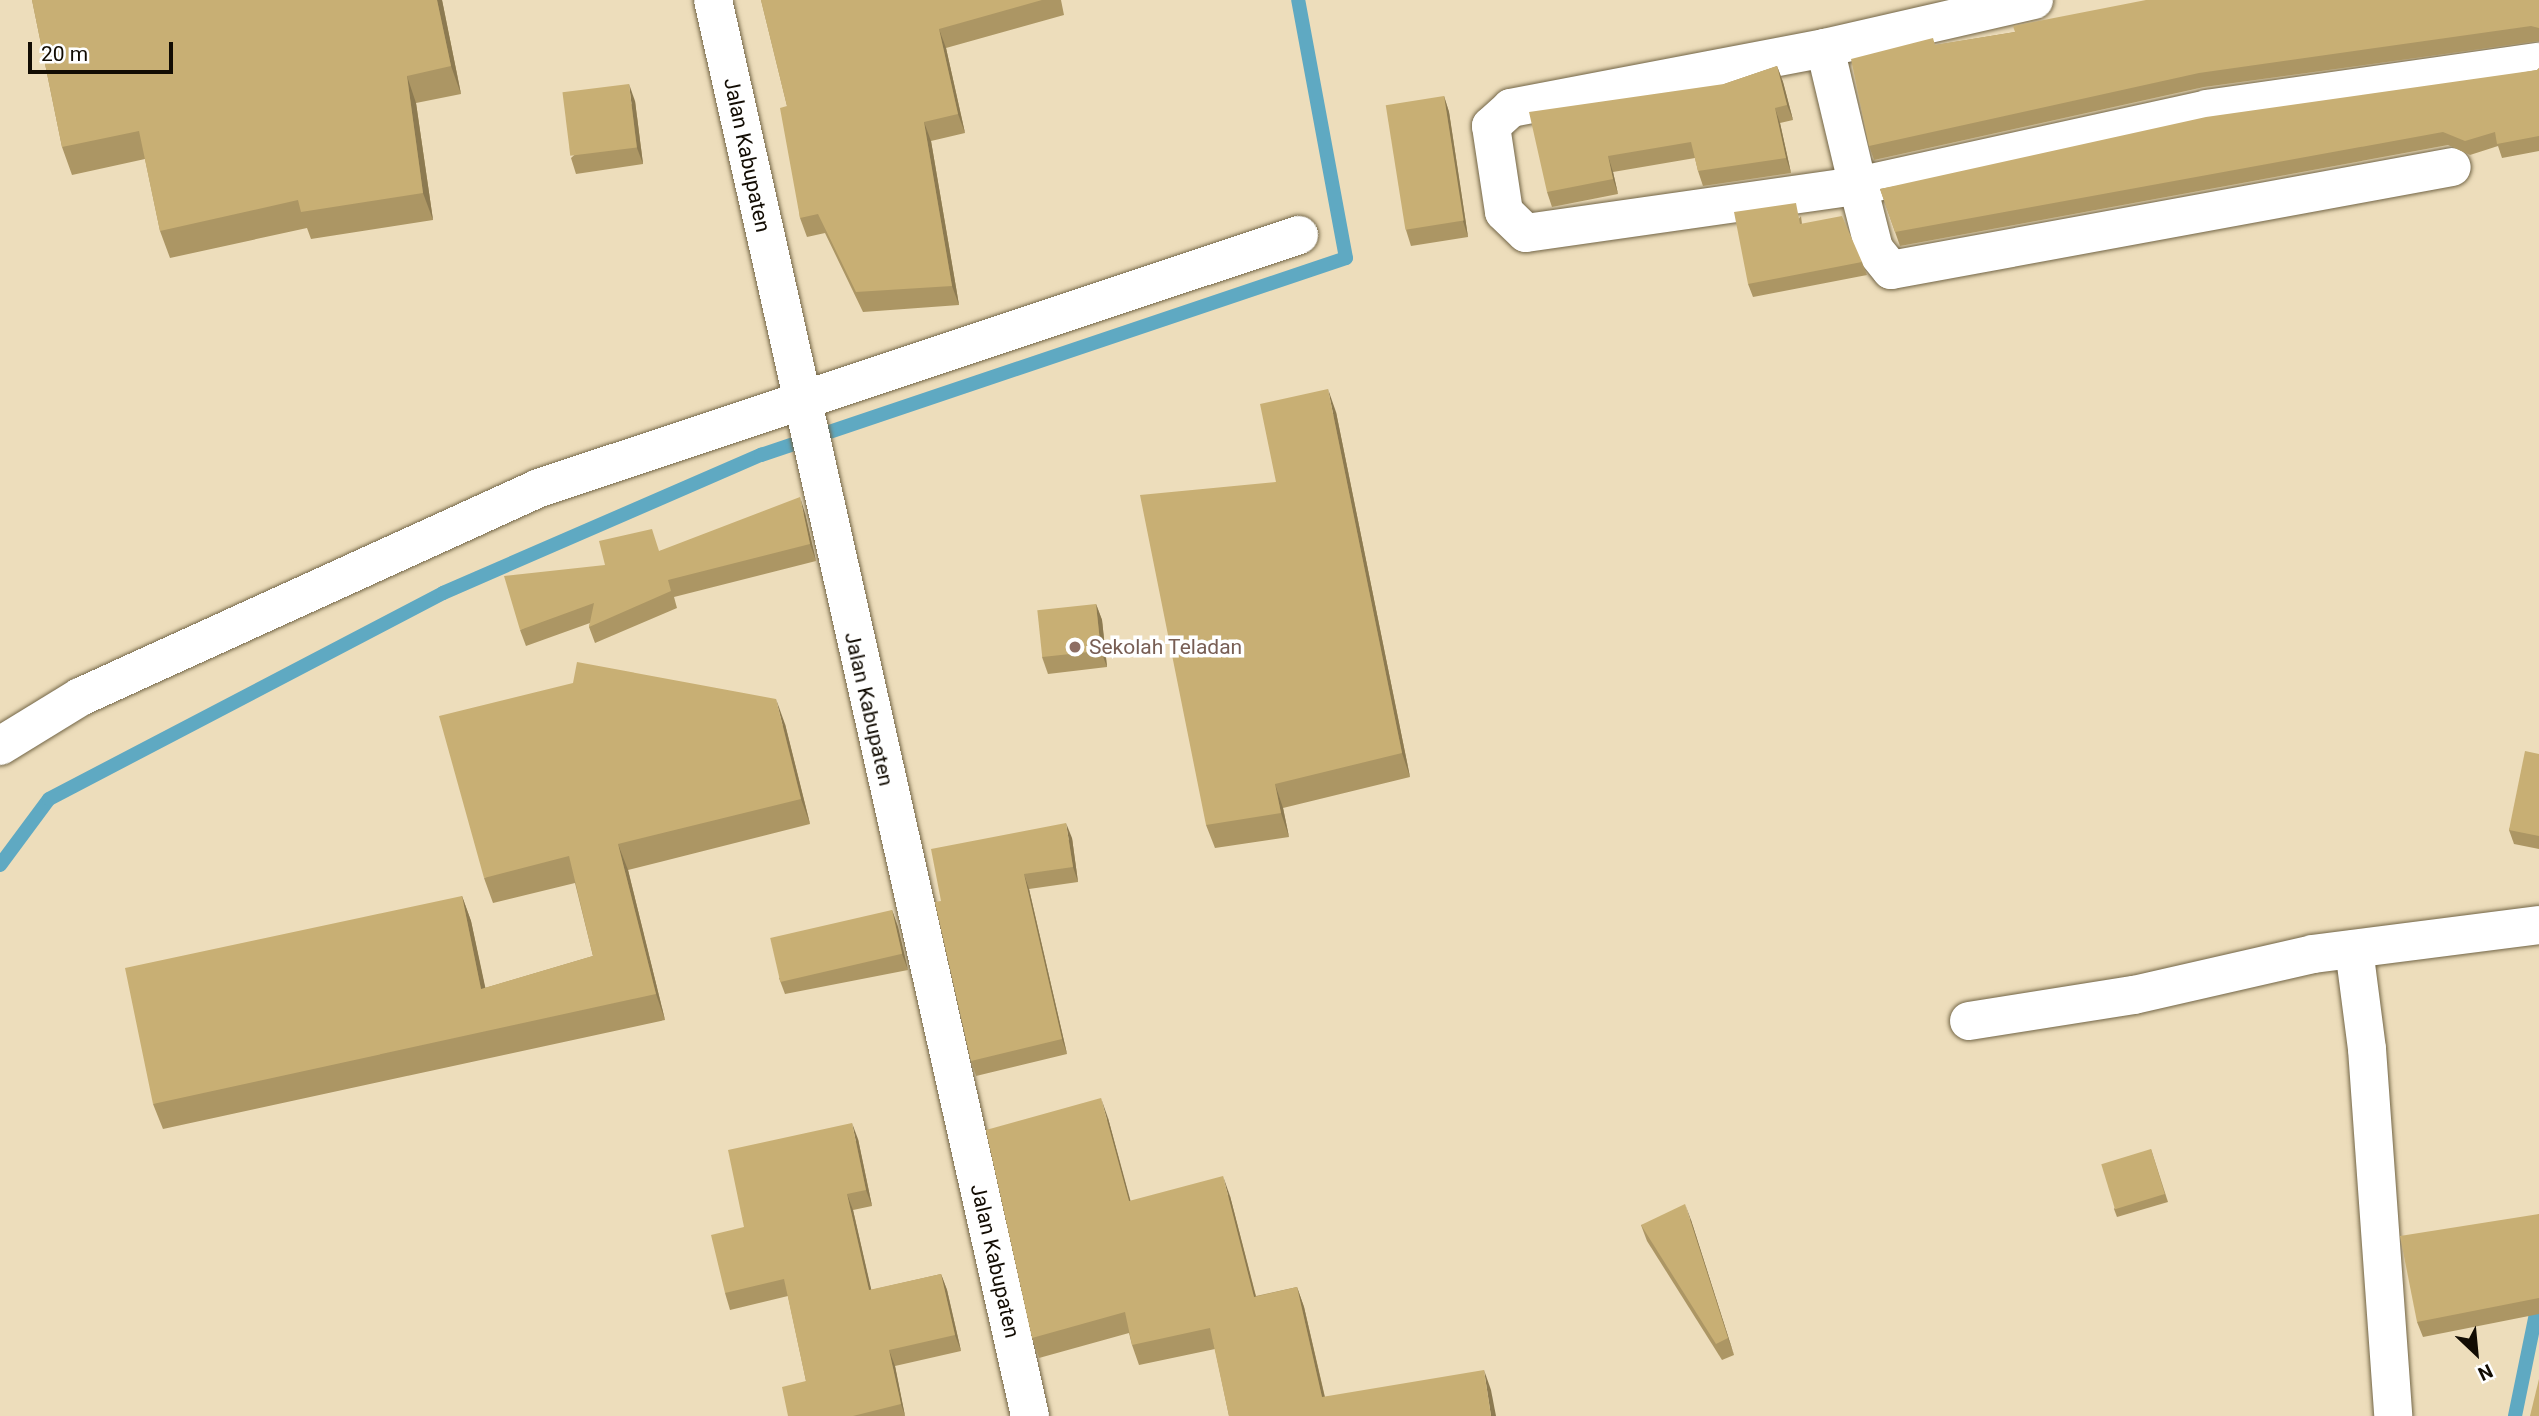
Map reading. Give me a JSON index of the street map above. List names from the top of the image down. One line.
{"streets":{"street":["Jalan Kabupaten"]},"places":["Sekolah Teladan"],"scale_bar":"20 m","north":"bottom right"}
